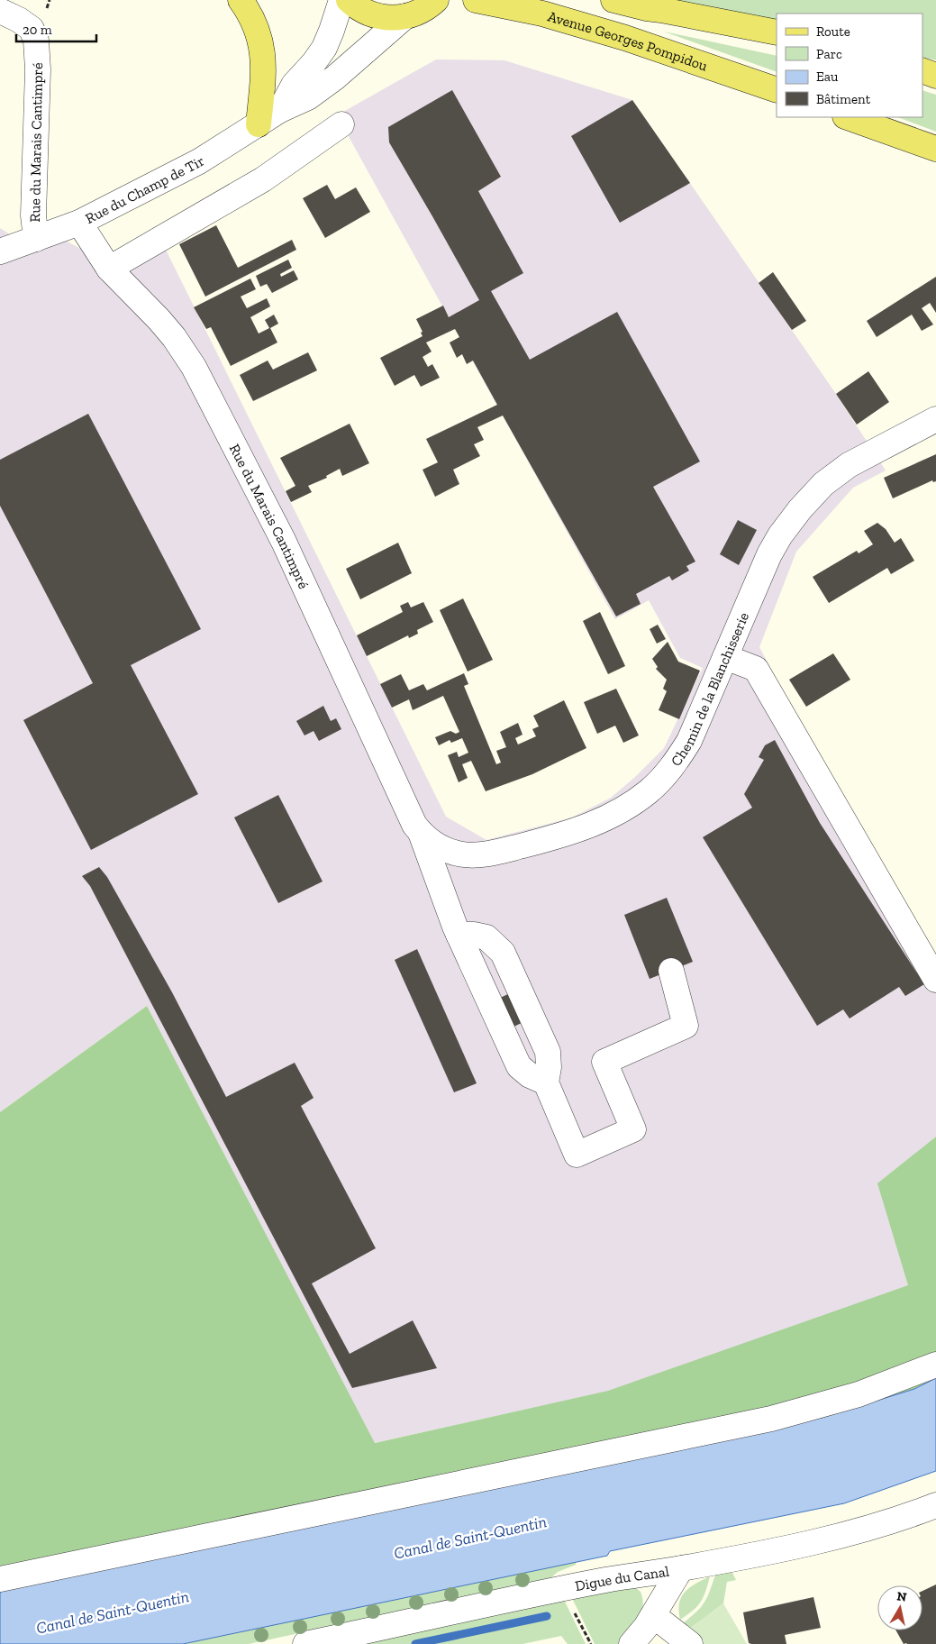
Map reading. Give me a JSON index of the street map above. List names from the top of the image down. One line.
{"streets":{"main road":["Avenue Georges Pompidou"],"street":["Rue du Marais Cantimpré","Rue du Champ de Tir","Chemin de la Blanchisserie","Digue du Canal"]},"crossings":[["Rue du Marais Cantimpré","Rue du Champ de Tir"],["Rue du Marais Cantimpré","Chemin de la Blanchisserie"]],"water":["Canal de Saint-Quentin"],"legend":["Route","Parc","Eau","Bâtiment"],"scale_bar":"20 m","north":"top"}
